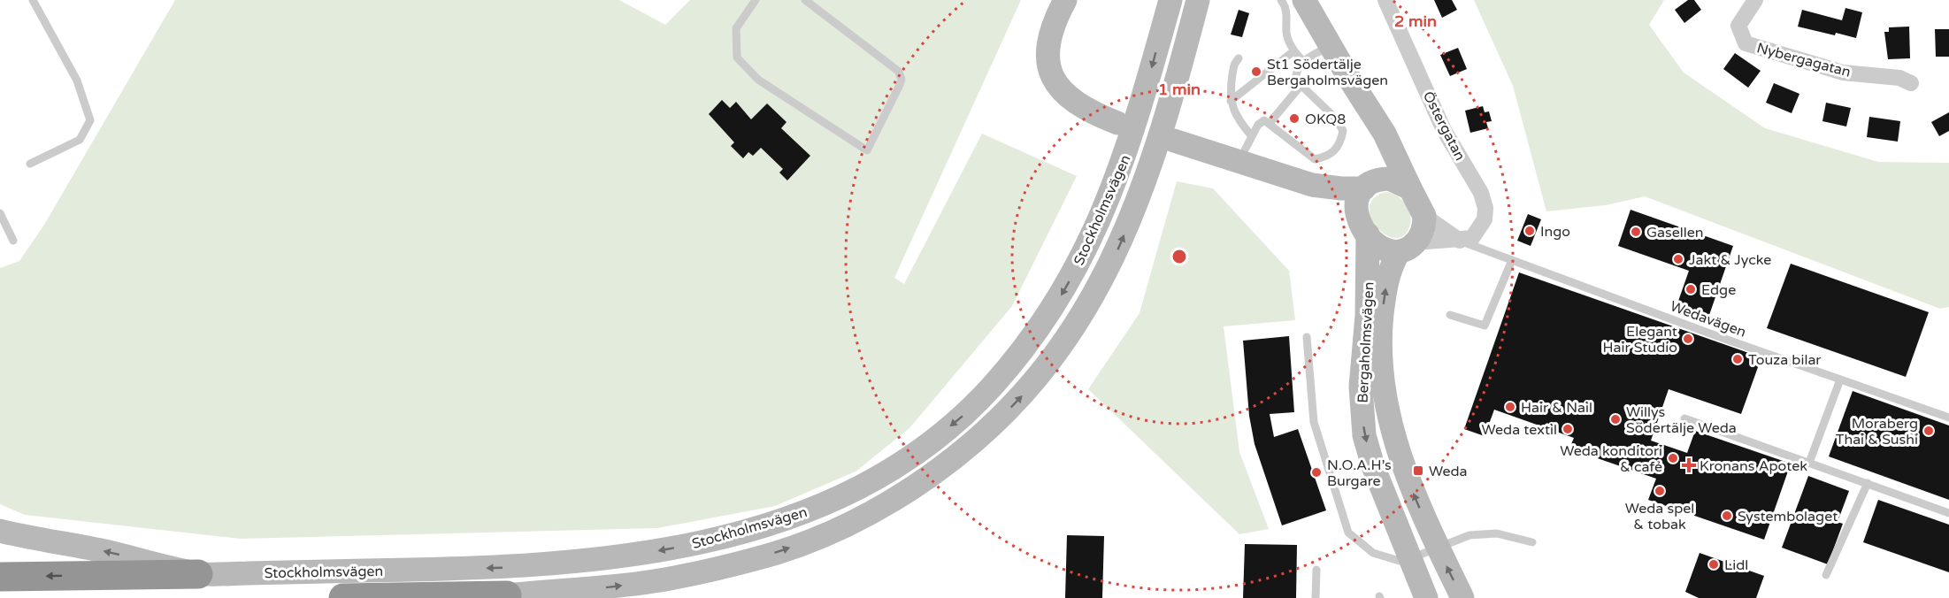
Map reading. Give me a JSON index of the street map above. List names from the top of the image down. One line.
{"streets":{"main road":["Stockholmsvägen","Bergaholmsvägen"],"street":["Nybergagatan","Östergatan"],"lane":["Wedavägen"]},"crossings":[["Östergatan","Wedavägen"]],"places":{"other":["St1 Södertälje Bergaholmsvägen","OKQ8","Ingo","Gasellen","Jakt & Jycke","Edge","Elegant Hair Studio","Touza bilar","Hair & Nail","Willys Södertälje Weda","Weda textil","Moraberg Thai & Sushi","Weda konditori & café","N.O.A.H’s Burgare","Weda spel & tobak","Systembolaget","Lidl"],"health":["Kronans Apotek"],"transit":["Weda"]},"rings":["2 min","1 min"]}
